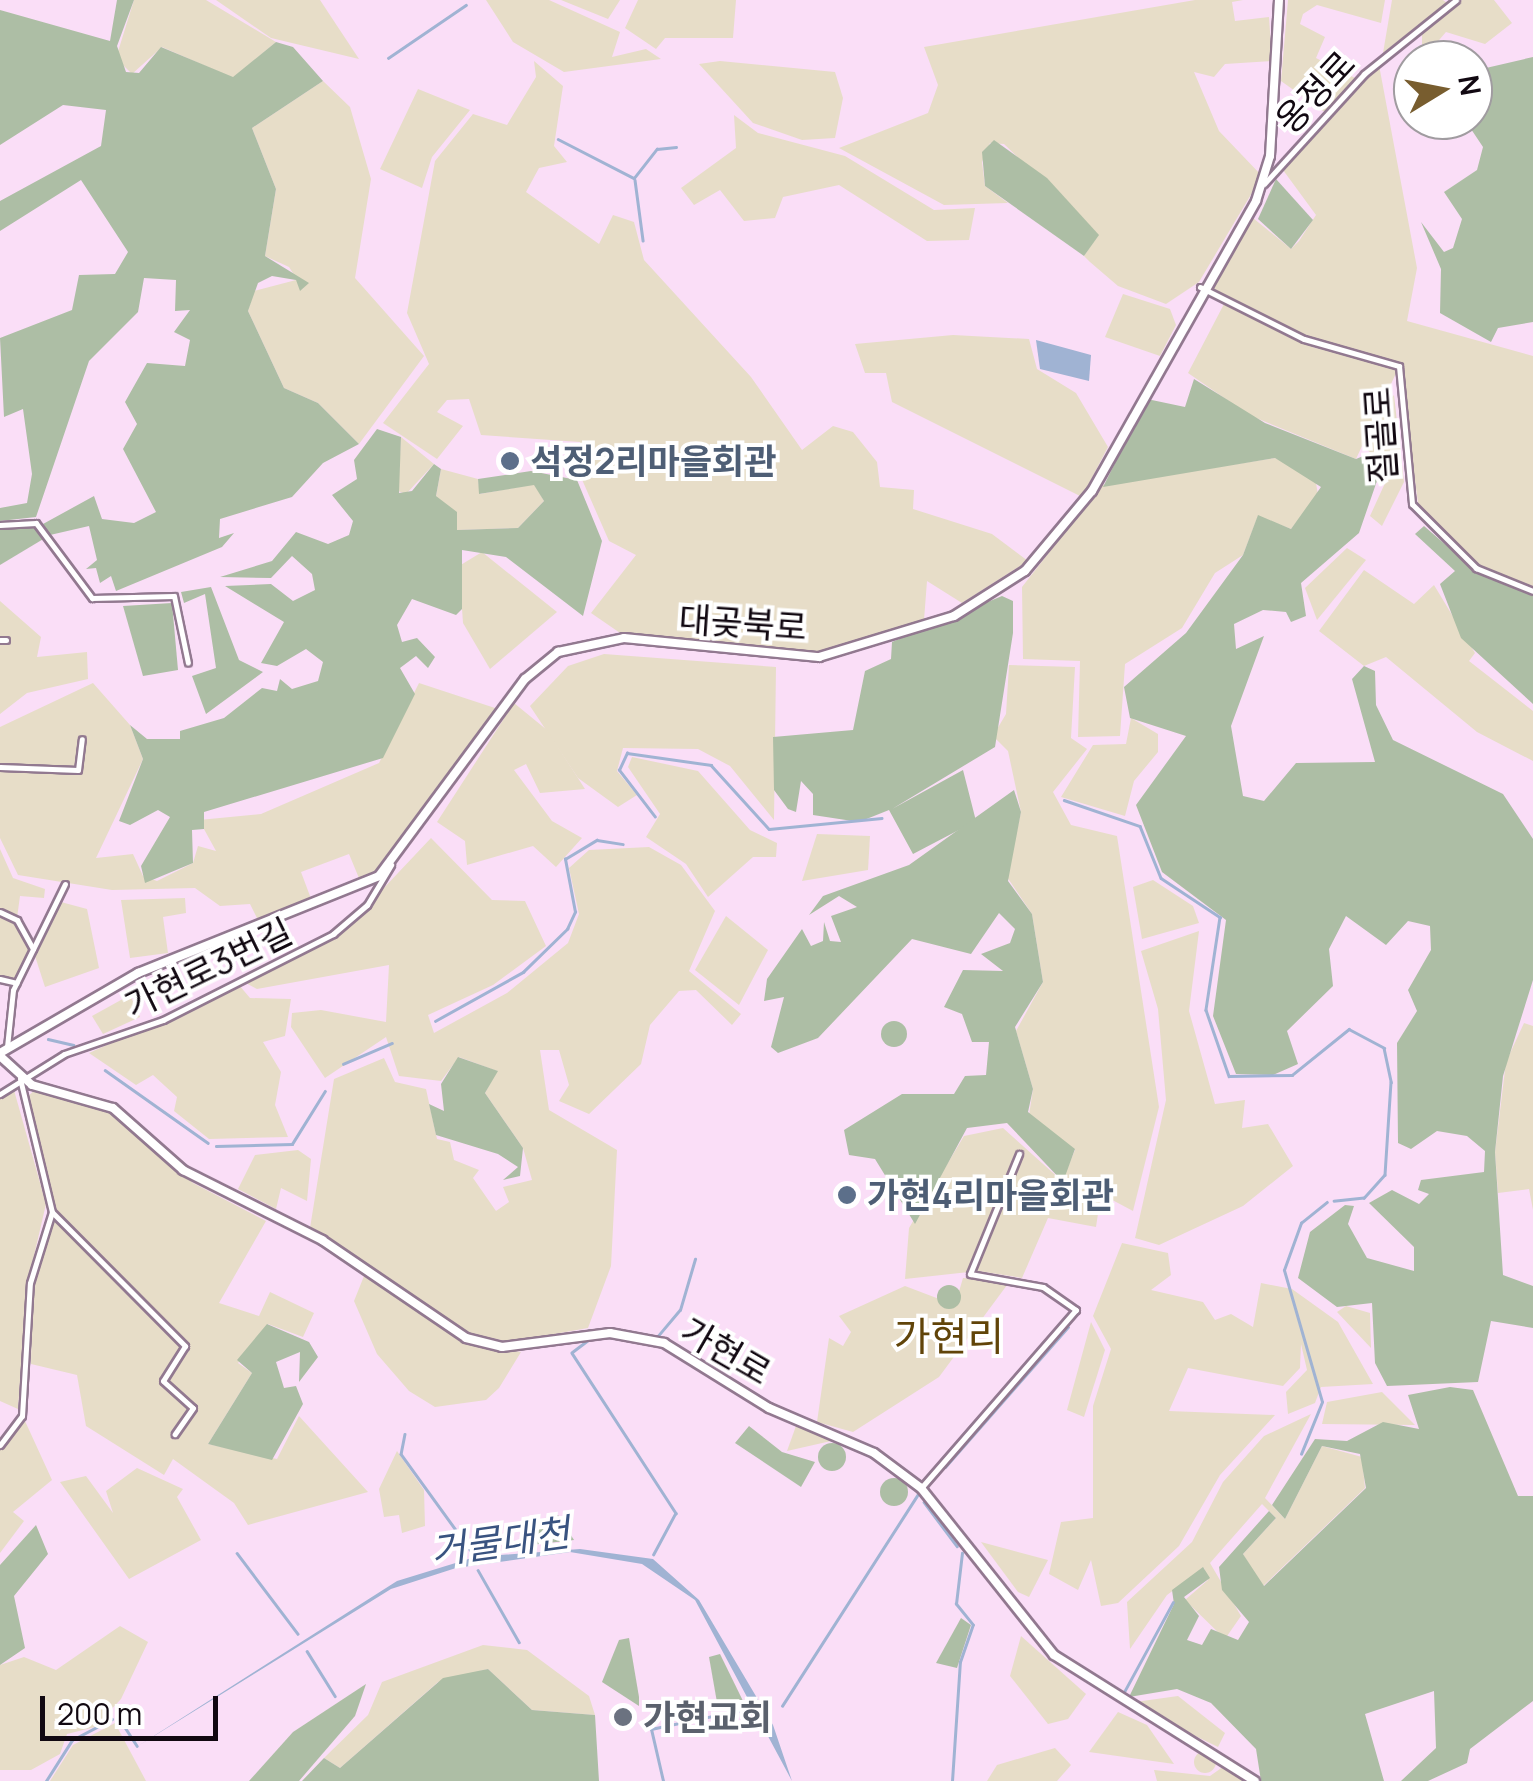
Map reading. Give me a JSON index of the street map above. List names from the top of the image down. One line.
{"streets":{"street":["옹정로","절골로","대곶북로","가현로3번길","가현로"]},"crossings":[["옹정로","대곶북로"],["절골로","대곶북로"],["대곶북로","가현로3번길"],["가현로3번길","가현로"]],"districts":["가현리"],"water":["거물대천"],"places":["석정2리마을회관","가현4리마을회관","가현교회"],"scale_bar":"200 m","north":"right"}
